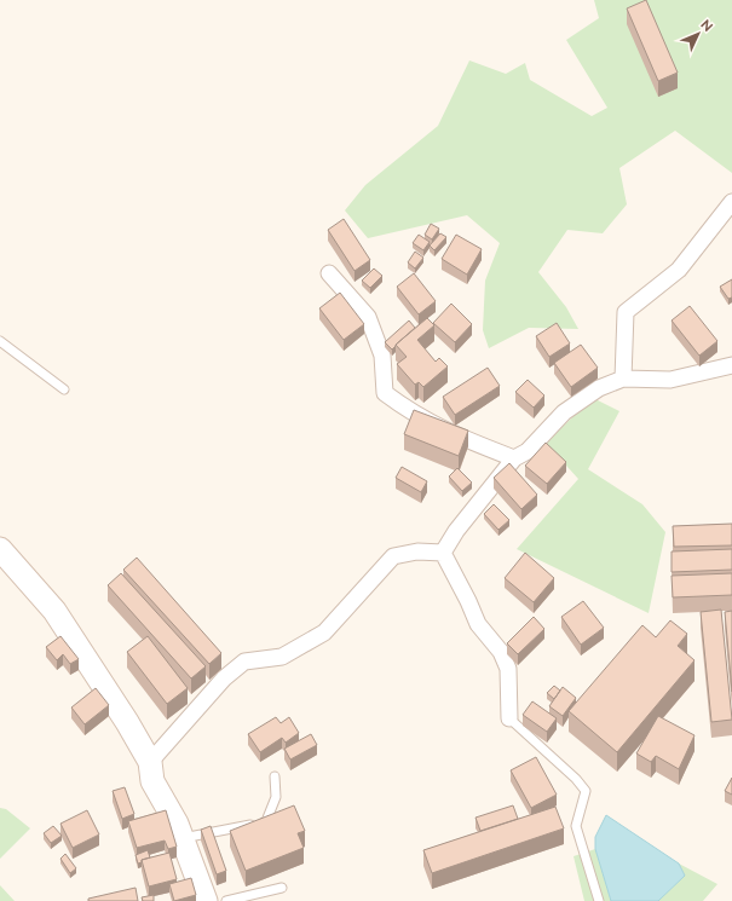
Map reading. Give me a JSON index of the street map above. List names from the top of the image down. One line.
{"north":"top right"}
